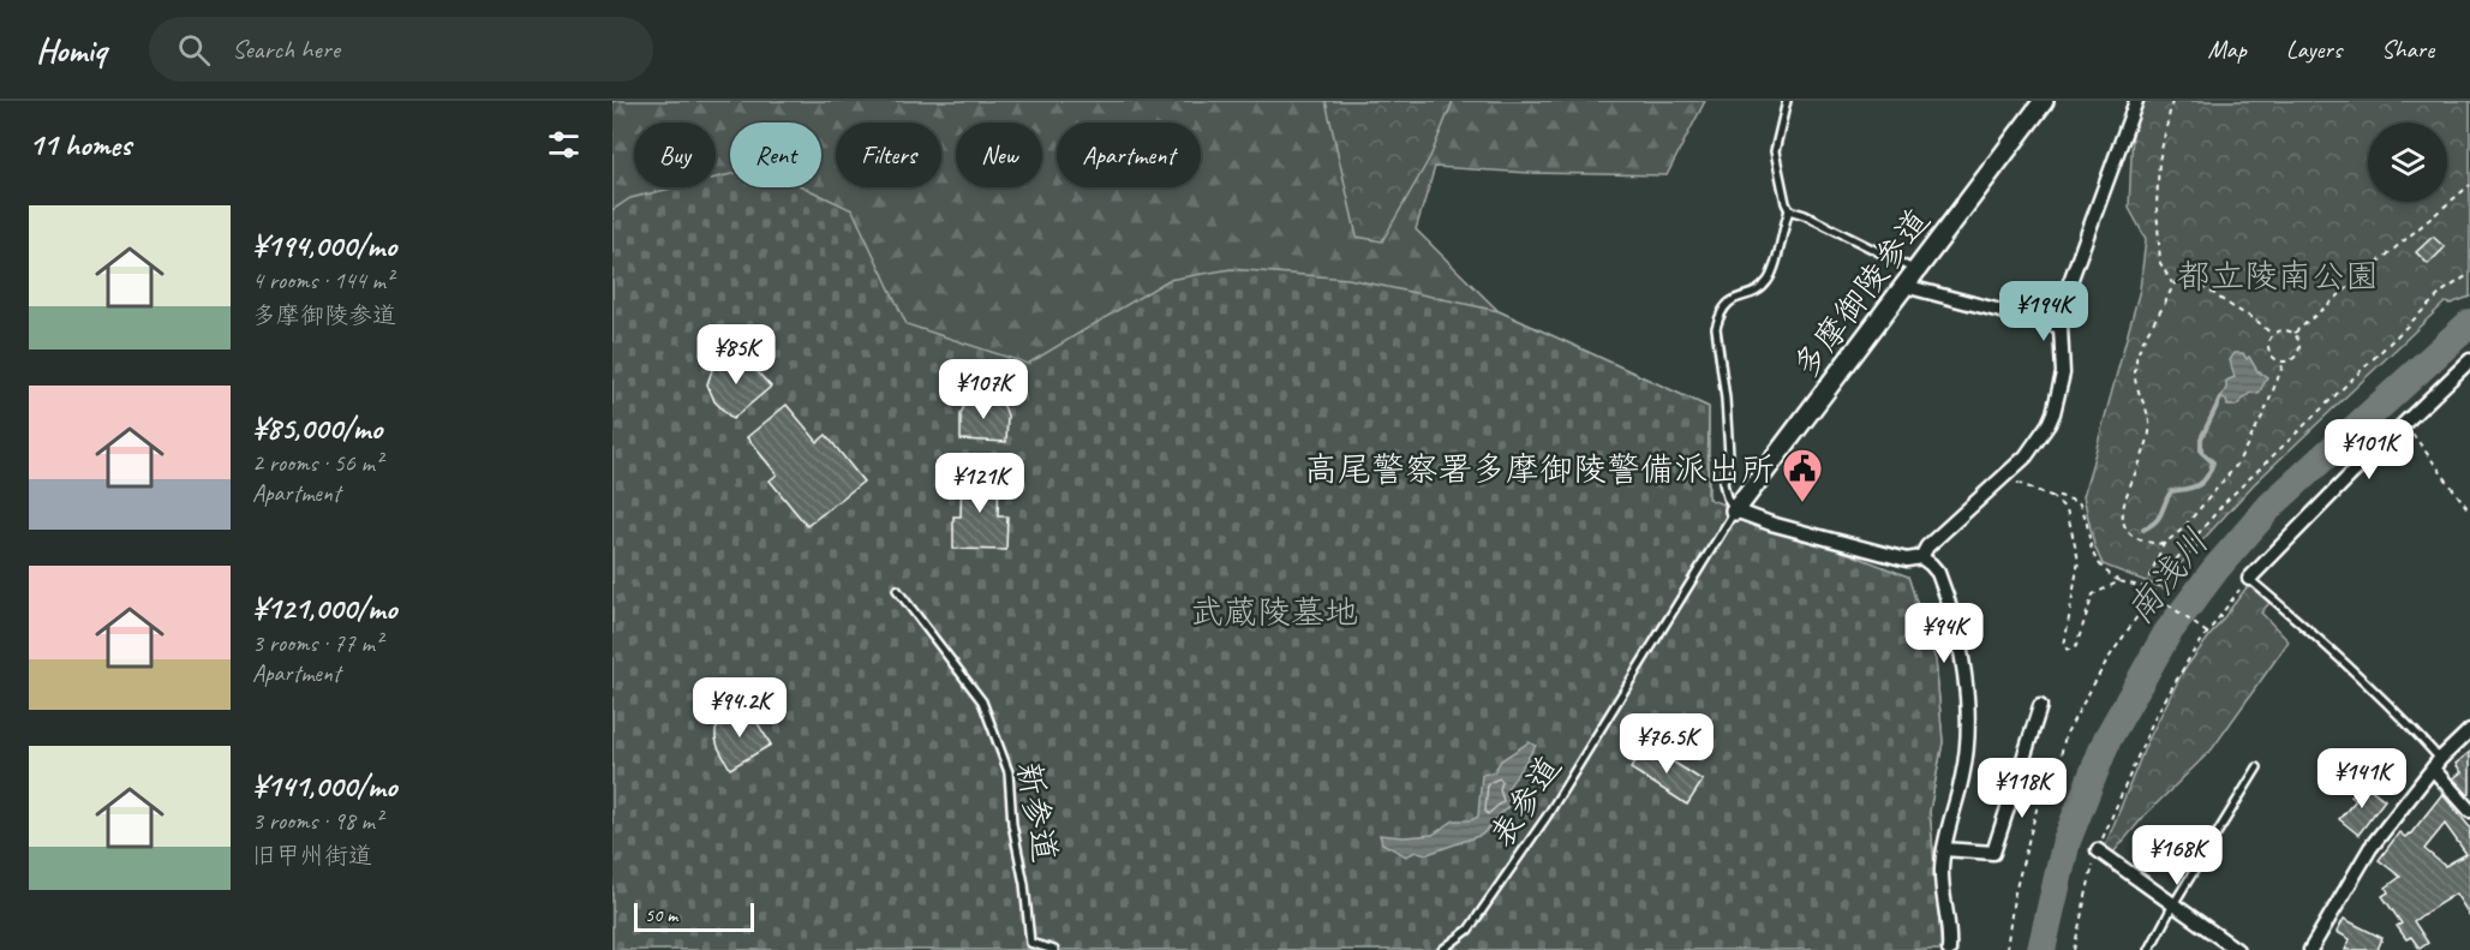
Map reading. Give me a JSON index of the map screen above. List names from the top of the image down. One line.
{"streets":{"main road":["多摩御陵参道"],"lane":["表参道","新参道"]},"crossings":[["多摩御陵参道","表参道"]],"water":["南浅川"],"parks":["都立陵南公園","武蔵陵墓地"],"places":{"public building":["高尾警察署多摩御陵警備派出所"]},"scale_bar":"50 m","page":{"header":"Homiq","search":"Search here","nav":["Map","Layers","Share"],"heading":"11 homes","chip":["Buy","Rent","Filters","New","Apartment"],"list":[{"name":"¥194,000/mo","note":"4 rooms · 144 m² · 多摩御陵参道"},{"name":"¥85,000/mo","note":"2 rooms · 56 m² · Apartment"},{"name":"¥121,000/mo","note":"3 rooms · 77 m² · Apartment"},{"name":"¥141,000/mo","note":"3 rooms · 98 m² · 旧甲州街道"}],"price":["¥194K","¥85K","¥107K","¥101K","¥121K","¥94K","¥94.2K","¥76.5K","¥141K","¥118K","¥168K"],"scale":"50 m"}}
